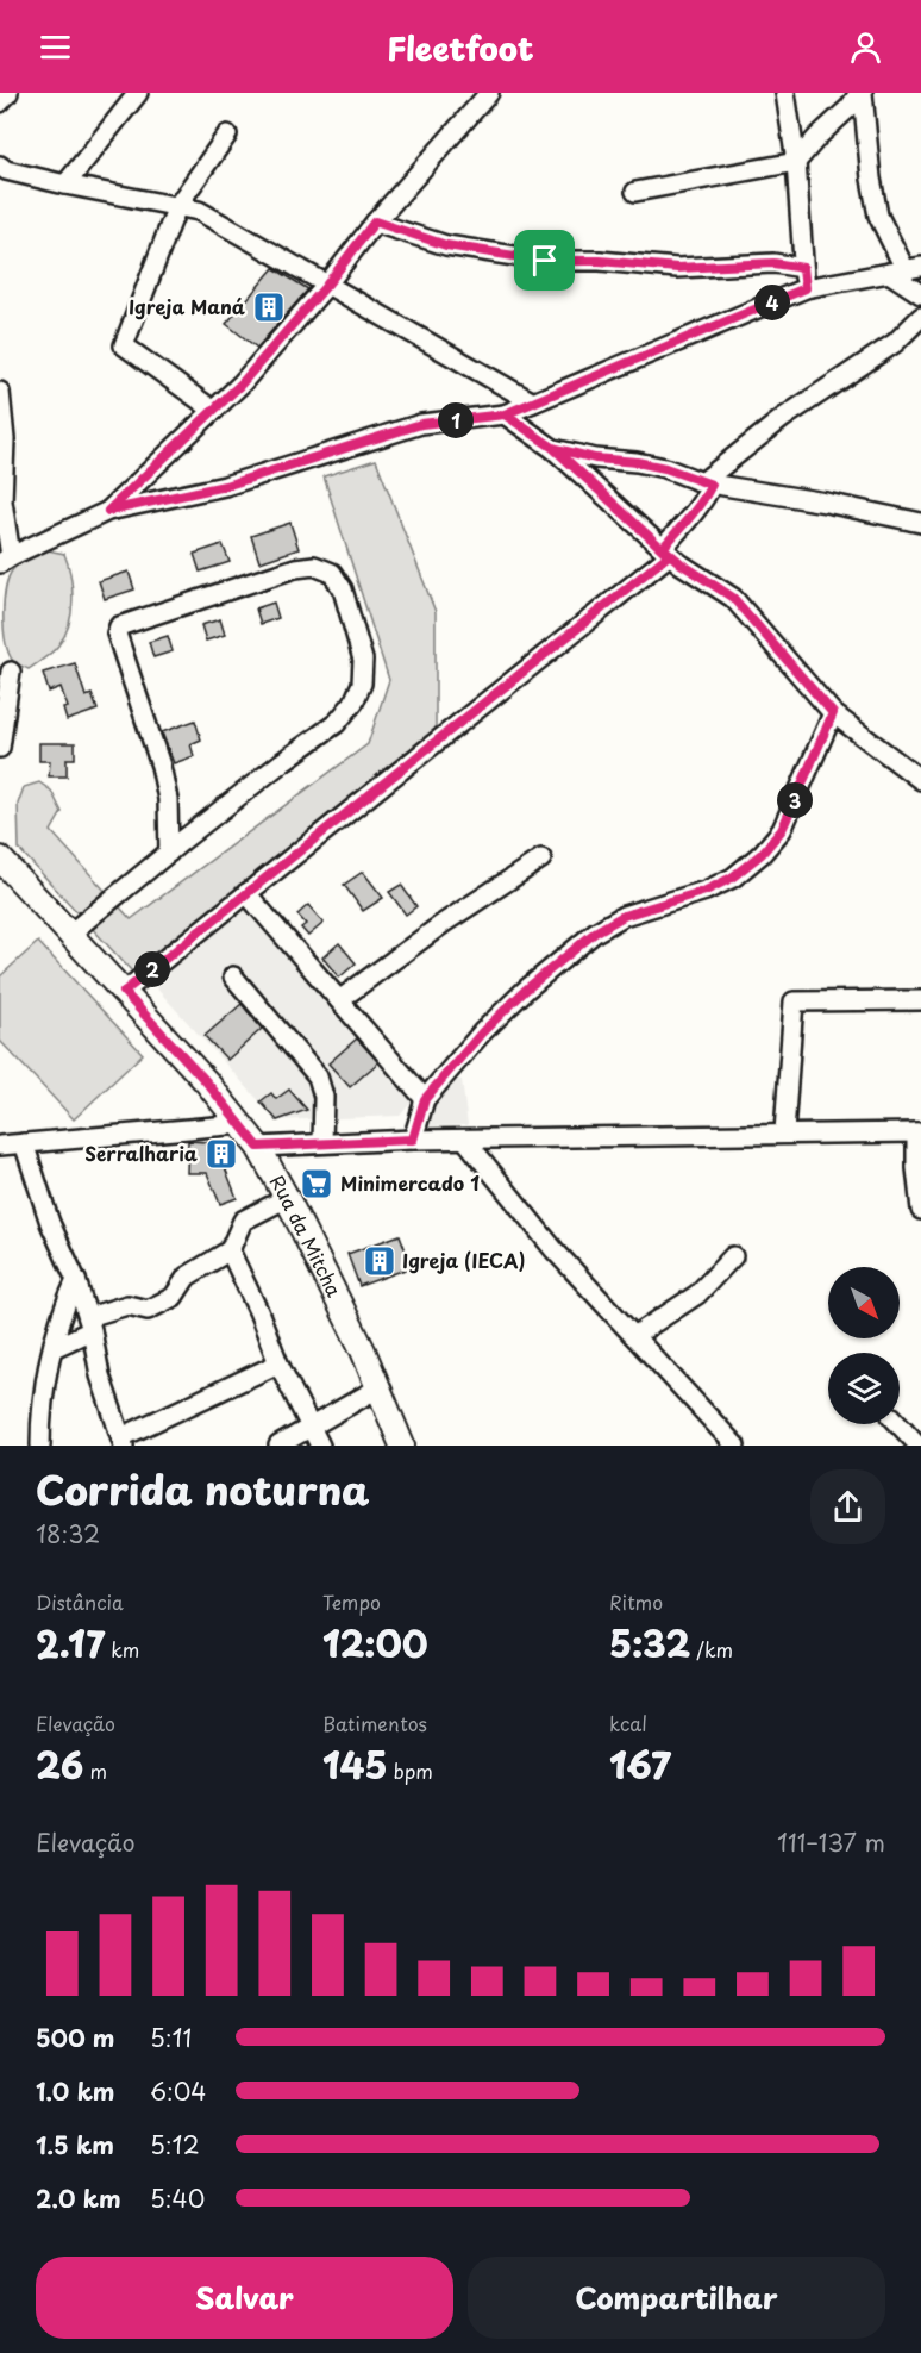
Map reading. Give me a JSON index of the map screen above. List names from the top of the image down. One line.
{"streets":{"main road":["Rua da Mitcha"]},"places":{"building":["Igreja Maná","Serralharia","Igreja (IECA)"],"supermarket":["Minimercado 1"]},"north":"bottom right","page":{"header":"Fleetfoot","pins":["4","1","3","2"],"heading":["Corrida noturna","18:32"],"stats":[["Distância","2.17 km"],["Tempo","12:00"],["Ritmo","5:32 /km"],["Elevação","26 m"],["Batimentos","145 bpm"],["kcal","167"]],"chart":["Elevação","111–137 m"],"list":[{"name":"500 m","note":"5:11"},{"name":"1.0 km","note":"6:04"},{"name":"1.5 km","note":"5:12"},{"name":"2.0 km","note":"5:40"}],"buttons":["Salvar","Compartilhar"]}}
